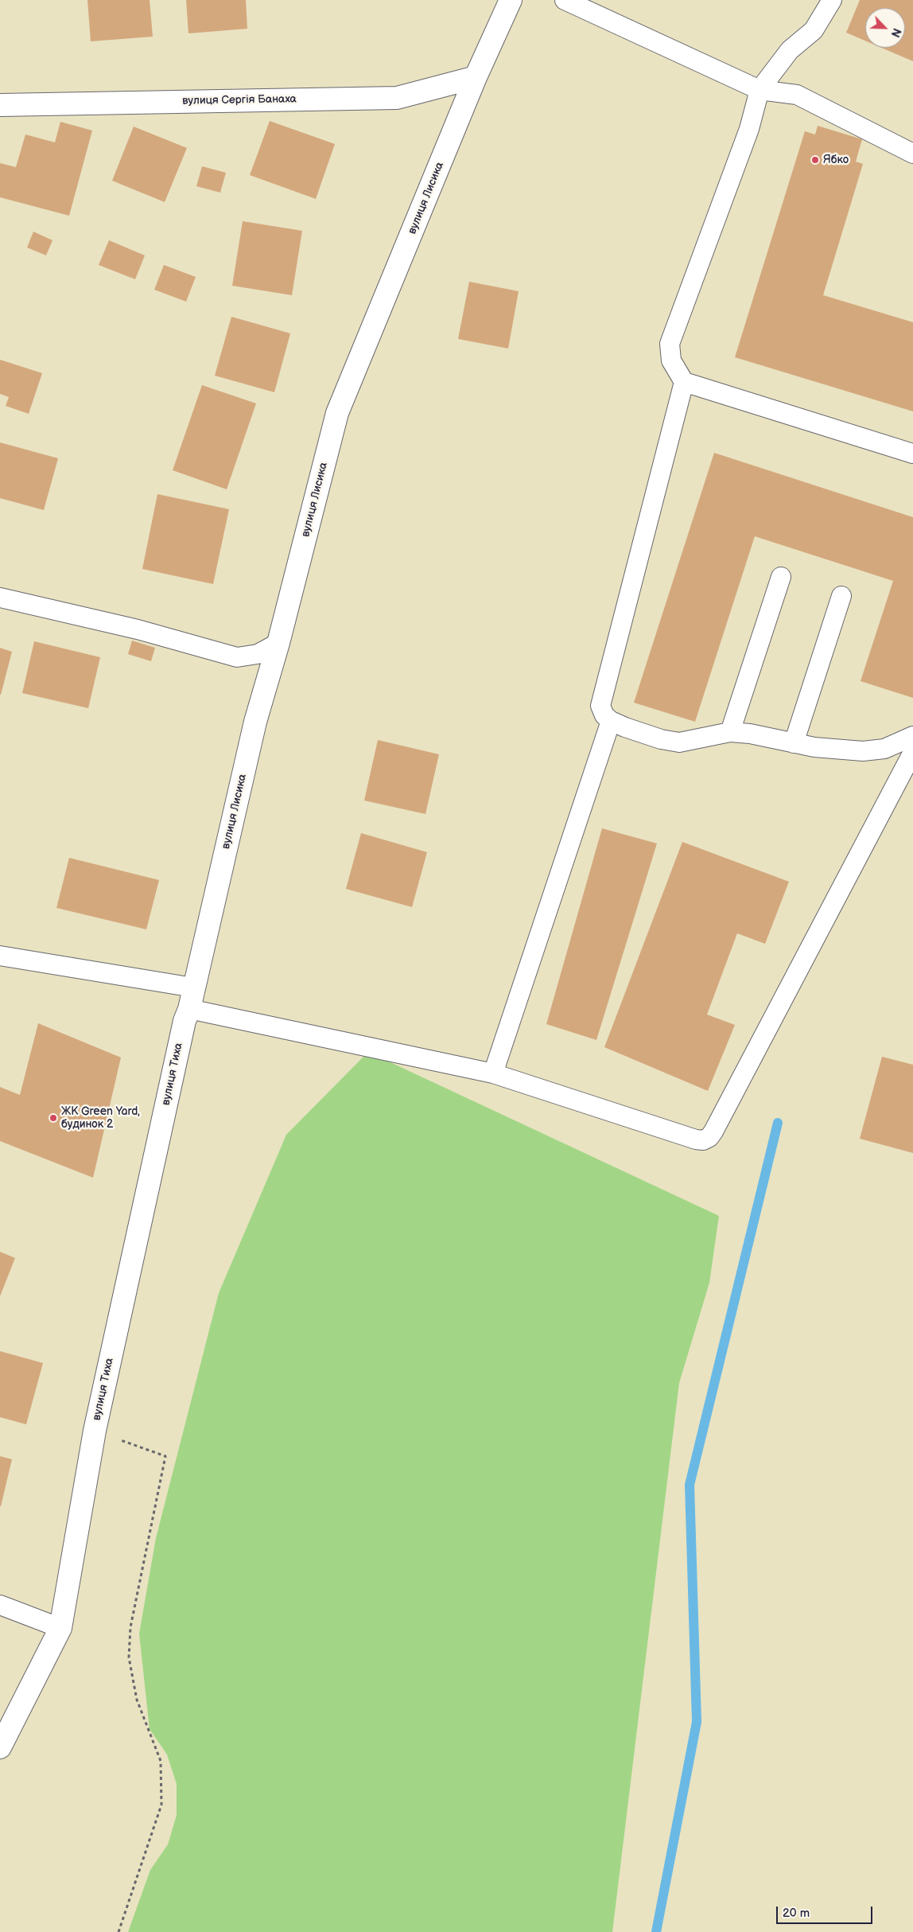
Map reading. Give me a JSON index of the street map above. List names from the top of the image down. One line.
{"streets":{"street":["вулиця Сергія Банаха","вулиця Лисика","вулиця Тиха"]},"crossings":[["вулиця Сергія Банаха","вулиця Лисика"],["вулиця Лисика","вулиця Тиха"]],"places":["Ябко","ЖК Green Yard, будинок 2"],"scale_bar":"20 m","north":"bottom right"}
